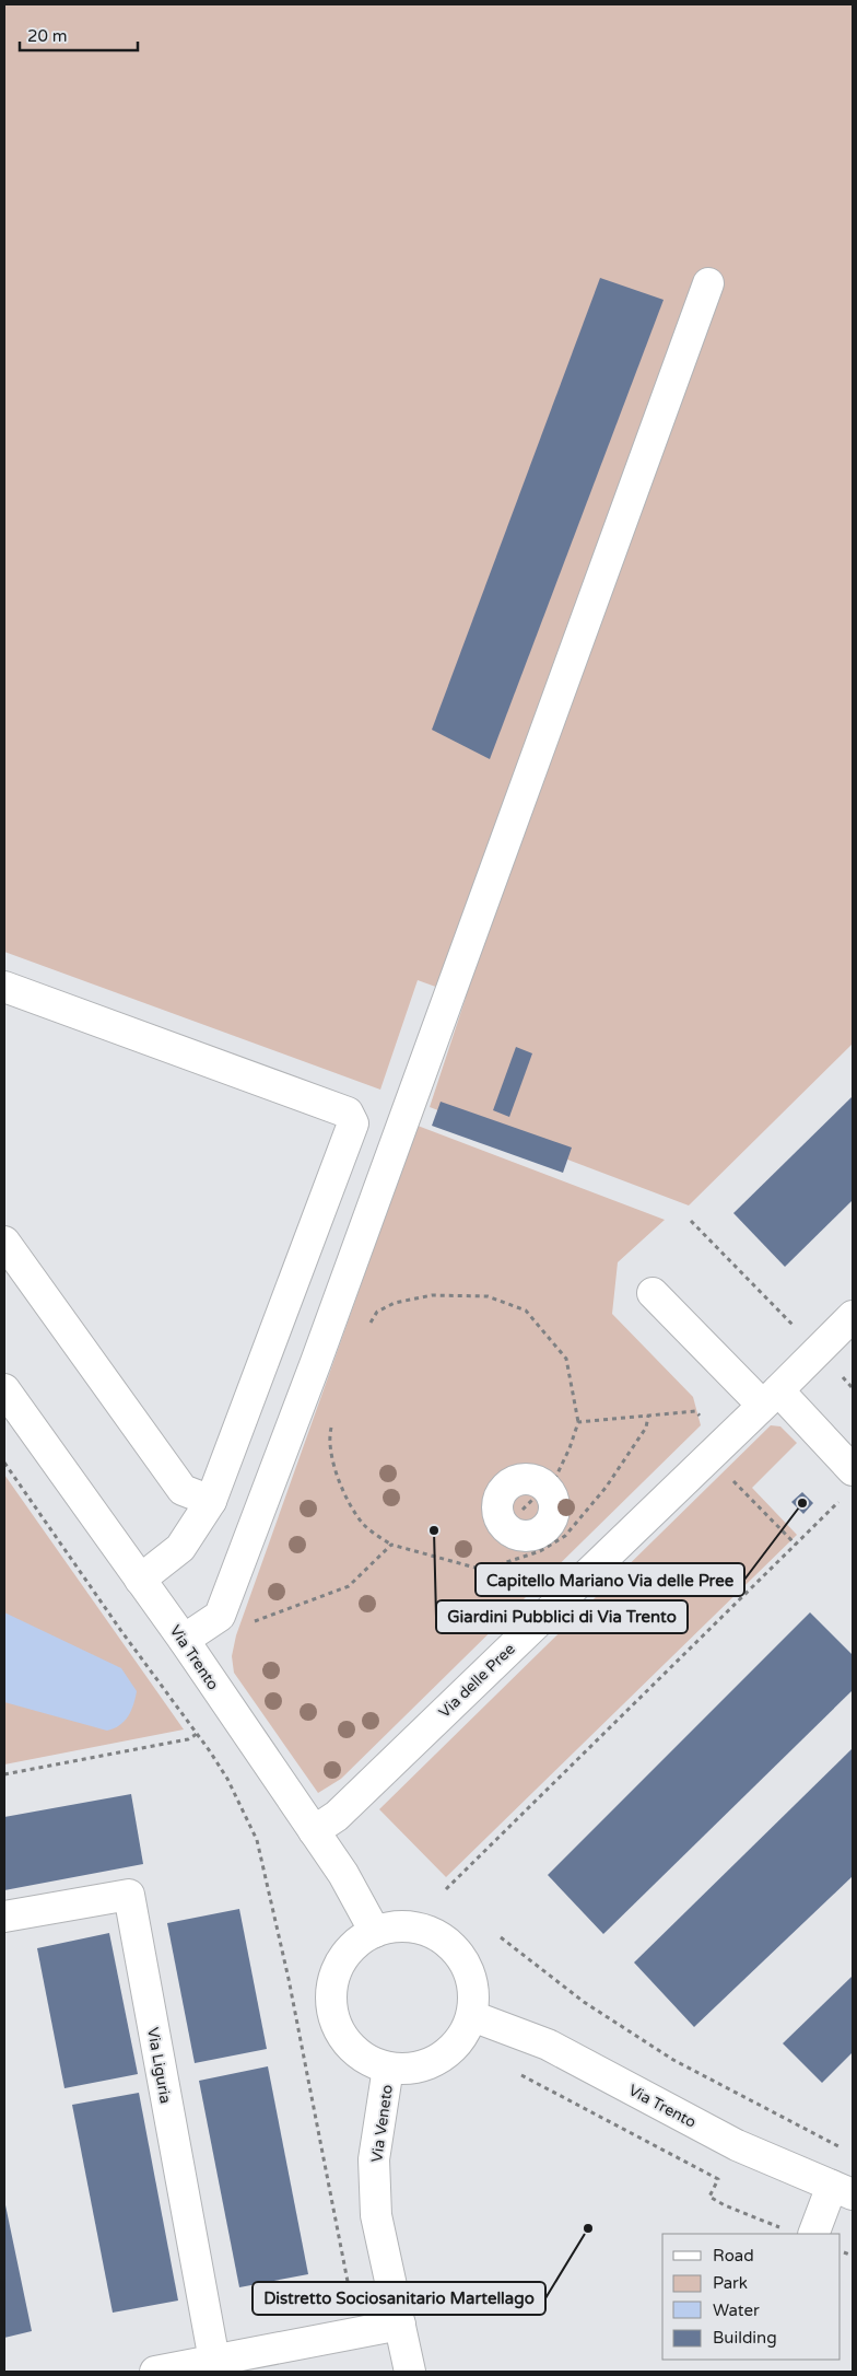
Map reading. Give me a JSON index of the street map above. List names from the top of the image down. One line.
{"streets":{"street":["Via Trento","Via delle Pree","Via Liguria","Via Veneto"]},"crossings":[["Via Trento","Via delle Pree"],["Via Trento","Via Veneto"]],"places":["Capitello Mariano Via delle Pree","Giardini Pubblici di Via Trento","Distretto Sociosanitario Martellago"],"legend":["Road","Park","Water","Building"],"scale_bar":"20 m"}
